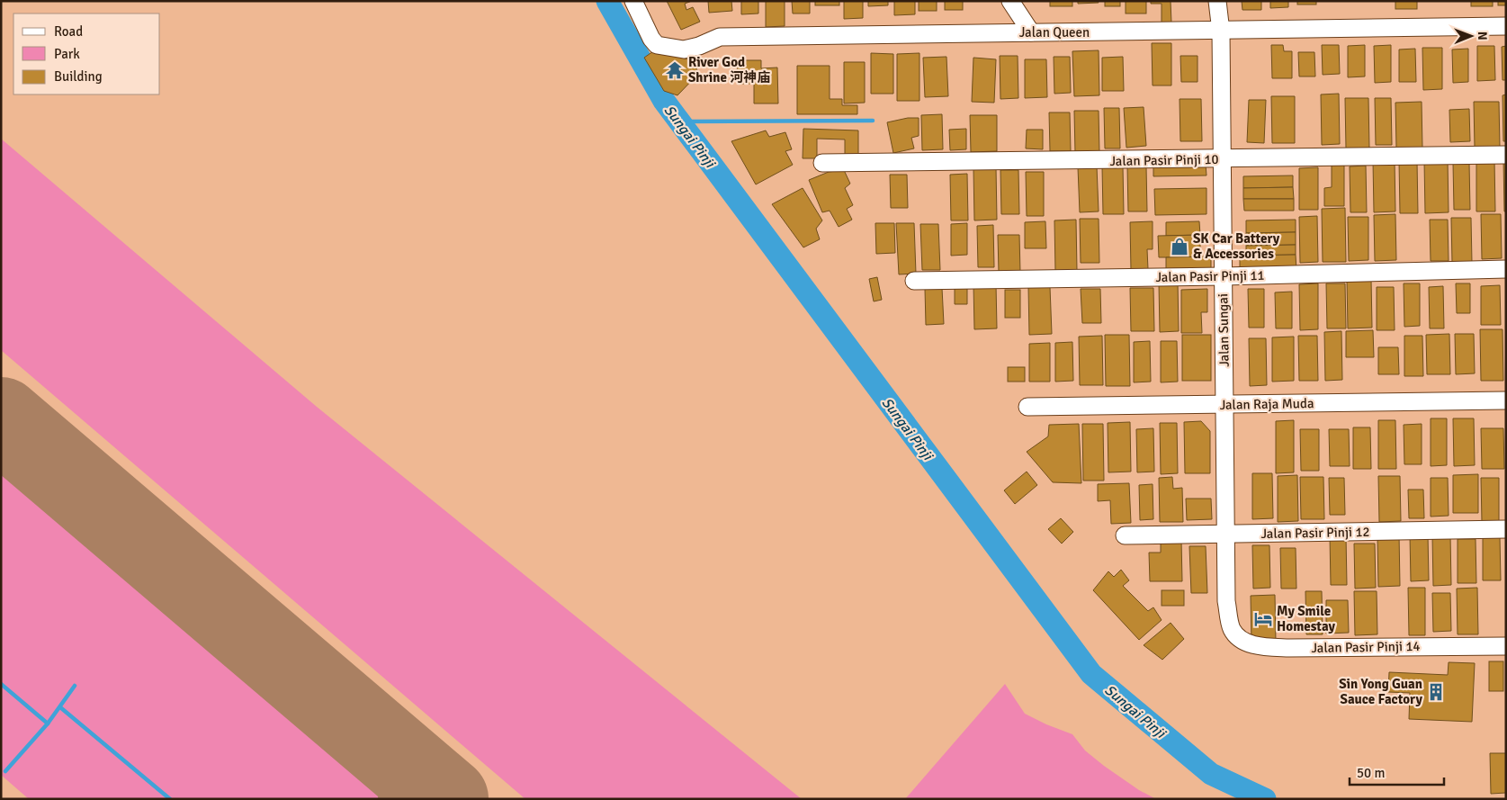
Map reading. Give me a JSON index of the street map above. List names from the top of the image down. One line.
{"streets":{"street":["Jalan Queen","Jalan Pasir Pinji 10","Jalan Pasir Pinji 11","Jalan Sungai","Jalan Raja Muda","Jalan Pasir Pinji 12","Jalan Pasir Pinji 14"]},"crossings":[["Jalan Queen","Jalan Sungai"],["Jalan Pasir Pinji 10","Jalan Sungai"],["Jalan Pasir Pinji 11","Jalan Sungai"],["Jalan Sungai","Jalan Raja Muda"],["Jalan Sungai","Jalan Pasir Pinji 12"],["Jalan Sungai","Jalan Pasir Pinji 14"]],"water":["Sungai Pinji"],"places":{"temple":["River God Shrine 河神庙"],"shop":["SK Car Battery & Accessories"],"hotel":["My Smile Homestay"],"building":["Sin Yong Guan Sauce Factory"]},"legend":["Road","Park","Building"],"scale_bar":"50 m","north":"right"}
